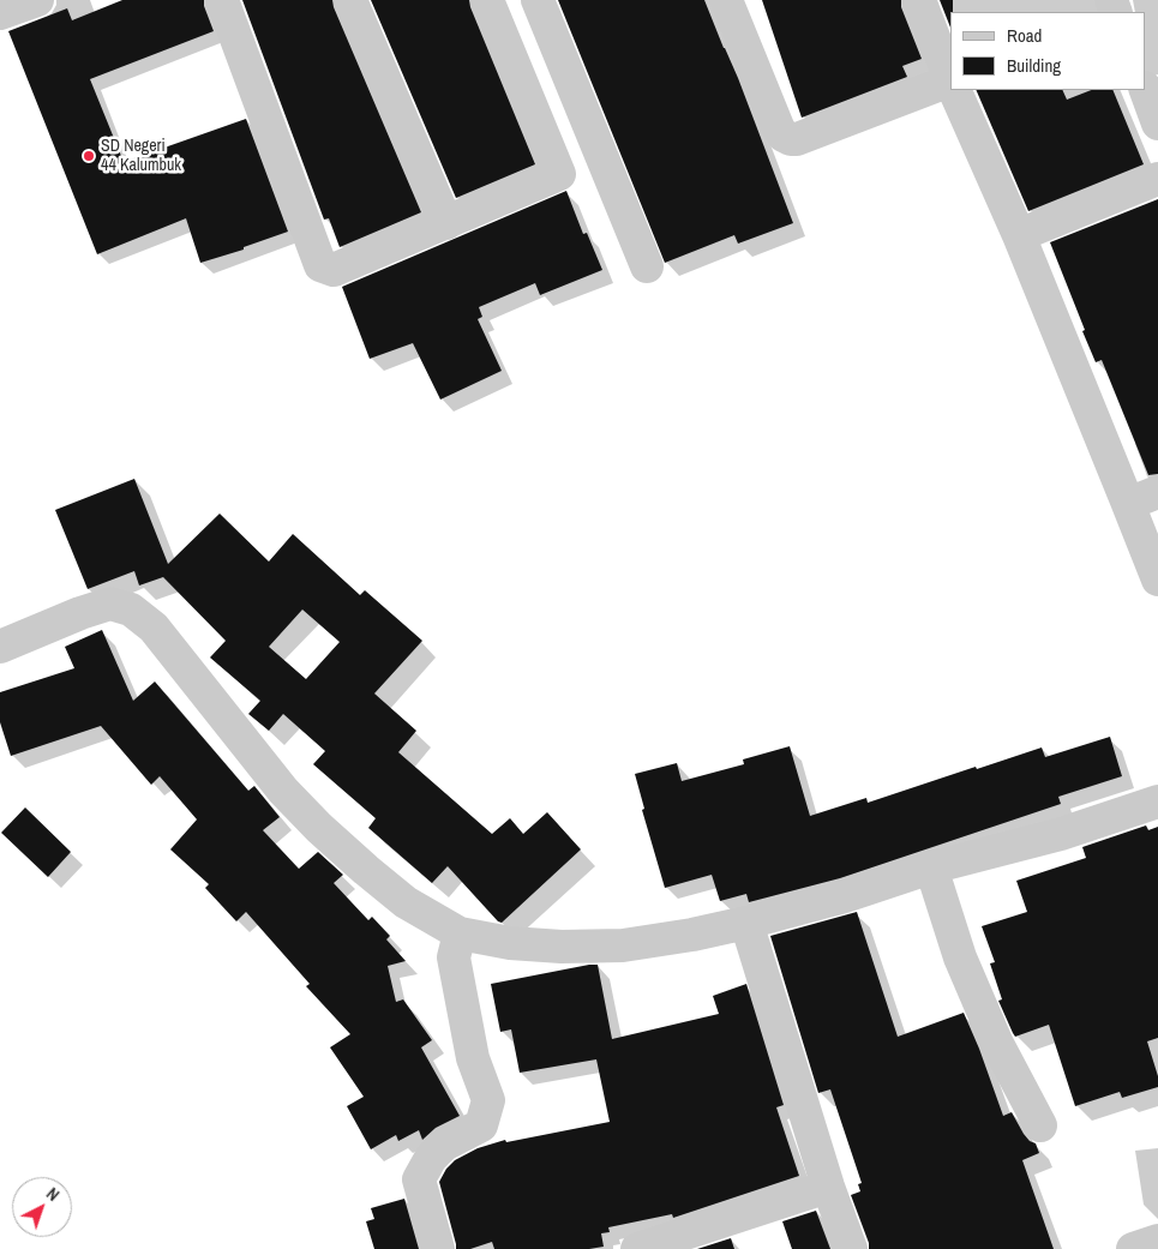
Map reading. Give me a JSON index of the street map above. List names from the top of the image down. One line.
{"places":["SD Negeri 44 Kalumbuk"],"legend":["Road","Building"],"north":"top right"}
